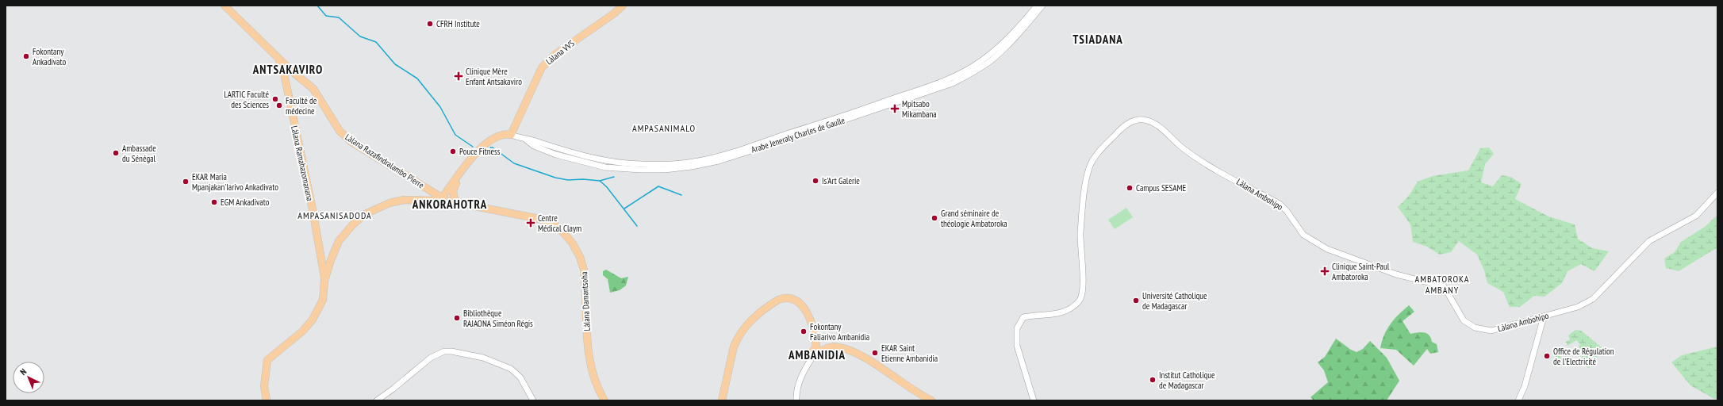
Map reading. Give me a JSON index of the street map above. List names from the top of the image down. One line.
{"streets":{"main road":["Làlana VVS","Arabe Jeneraly Charles de Gaulle","Làlana Razafindralambo Pierre","Làlana Ramahazomanana","Làlana Damantsoha"],"street":["Làlana Ambohipo"]},"crossings":[["Làlana VVS","Arabe Jeneraly Charles de Gaulle"],["Arabe Jeneraly Charles de Gaulle","Làlana Razafindralambo Pierre"],["Arabe Jeneraly Charles de Gaulle","Làlana Damantsoha"],["Làlana Razafindralambo Pierre","Làlana Damantsoha"]],"districts":["TSIADANA","ANTSAKAVIRO","AMPASANIMALO","ANKORAHOTRA","AMPASANISADODA","AMBATOROKA AMBANY","AMBANIDIA"],"places":{"other":["CFRH Institute","Fokontany Ankadivato","LARTIC Faculté des Sciences","Faculté de médecine","Pouce Fitness","Ambassade du Sénégal","Is'Art Galerie","EKAR Maria Mpanjakan'Iarivo Ankadivato","Campus SESAME","EGM Ankadivato","Grand séminaire de théologie Ambatoroka","Université Catholique de Madagascar","Bibliothèque RAJAONA Siméon Régis","Fokontany Faliarivo Ambanidia","EKAR Saint Etienne Ambanidia","Office de Régulation de l'Electricité","Institut Catholique de Madagascar"],"health":["Clinique Mère Enfant Antsakaviro","Mpitsabo Mikambana","Centre Médical Claym","Clinique Saint-Paul Ambatoroka"]},"north":"top left"}
